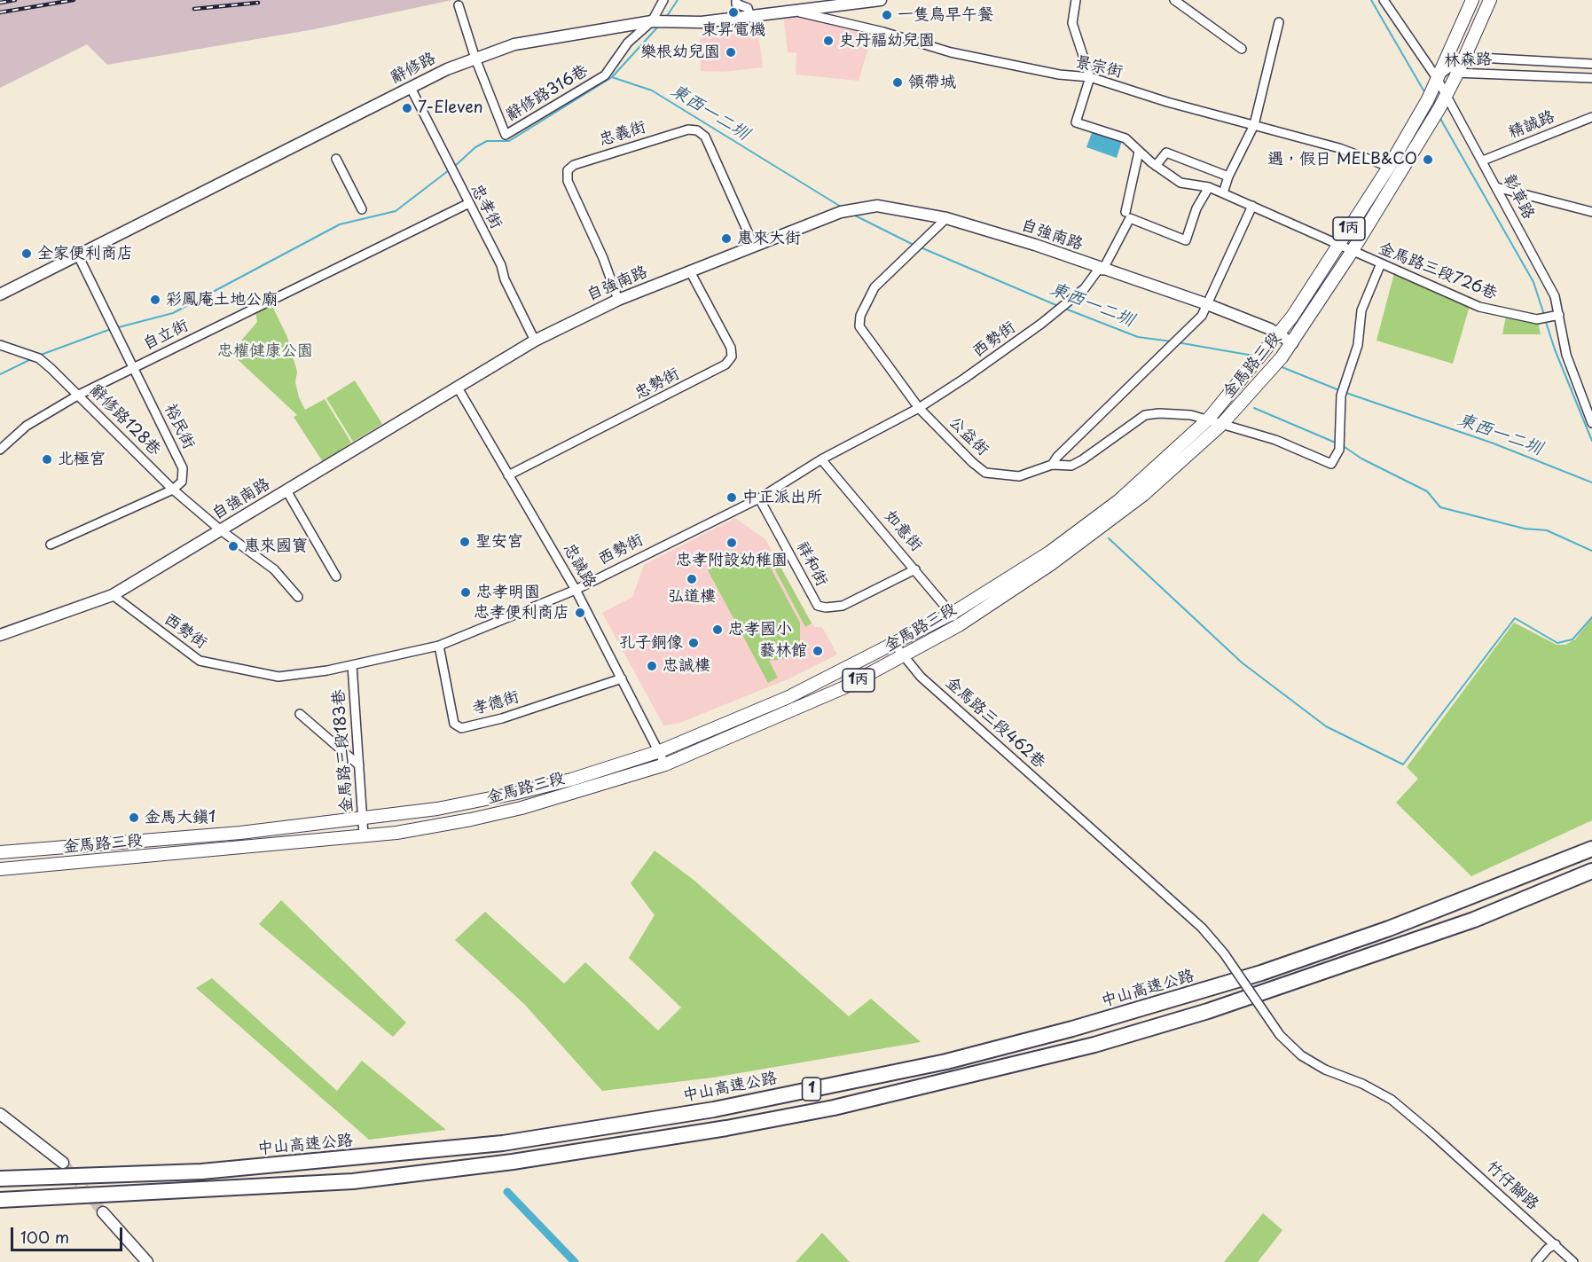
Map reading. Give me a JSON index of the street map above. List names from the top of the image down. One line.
{"streets":{"highway":["中山高速公路","1"],"main road":["1丙","金馬路三段"],"street":["林森路","景宗街","辭修路","辭修路316巷","精誠路","忠義街","彰草路","忠孝街","自強南路","金馬路三段726巷","自立街","西勢街","忠勢街","辭修路128巷","裕民街","公益街","如意街","祥和街","忠誠路","孝德街","金馬路三段462巷","金馬路三段183巷","竹仔腳路"]},"crossings":[["林森路","彰草路"],["林森路","金馬路三段"],["景宗街","辭修路"],["景宗街","金馬路三段726巷"],["景宗街","金馬路三段"],["辭修路","辭修路316巷"],["辭修路","忠孝街"],["辭修路","裕民街"],["精誠路","彰草路"],["忠義街","自強南路"],["彰草路","金馬路三段726巷"],["彰草路","金馬路三段"],["忠孝街","自強南路"],["忠孝街","自立街"],["自強南路","西勢街"],["自強南路","金馬路三段"],["自強南路","忠勢街"],["自強南路","辭修路128巷"],["自強南路","公益街"],["自強南路","忠誠路"],["金馬路三段726巷","西勢街"],["金馬路三段726巷","金馬路三段"],["金馬路三段726巷","公益街"],["自立街","辭修路128巷"],["自立街","裕民街"],["西勢街","公益街"],["西勢街","如意街"],["西勢街","祥和街"],["西勢街","忠誠路"],["西勢街","孝德街"],["西勢街","金馬路三段183巷"],["金馬路三段","公益街"],["金馬路三段","如意街"],["金馬路三段","忠誠路"],["金馬路三段","金馬路三段462巷"],["金馬路三段","金馬路三段183巷"],["忠勢街","忠誠路"],["辭修路128巷","裕民街"],["如意街","祥和街"],["忠誠路","孝德街"],["金馬路三段462巷","竹仔腳路"]],"water":["東西一二圳"],"parks":["忠權健康公園"],"places":["東昇電機","一隻鳥早午餐","史丹福幼兒園","樂根幼兒園","領帶城","7-Eleven","遇，假日 MELB&CO","惠來大街","全家便利商店","彩鳳庵土地公廟","北極宮","中正派出所","聖安宮","忠孝附設幼稚園","惠來國寶","弘道樓","忠孝明園","忠孝便利商店","忠孝國小","孔子銅像","藝林館","忠誠樓","金馬大鎮1"],"scale_bar":"100 m"}
